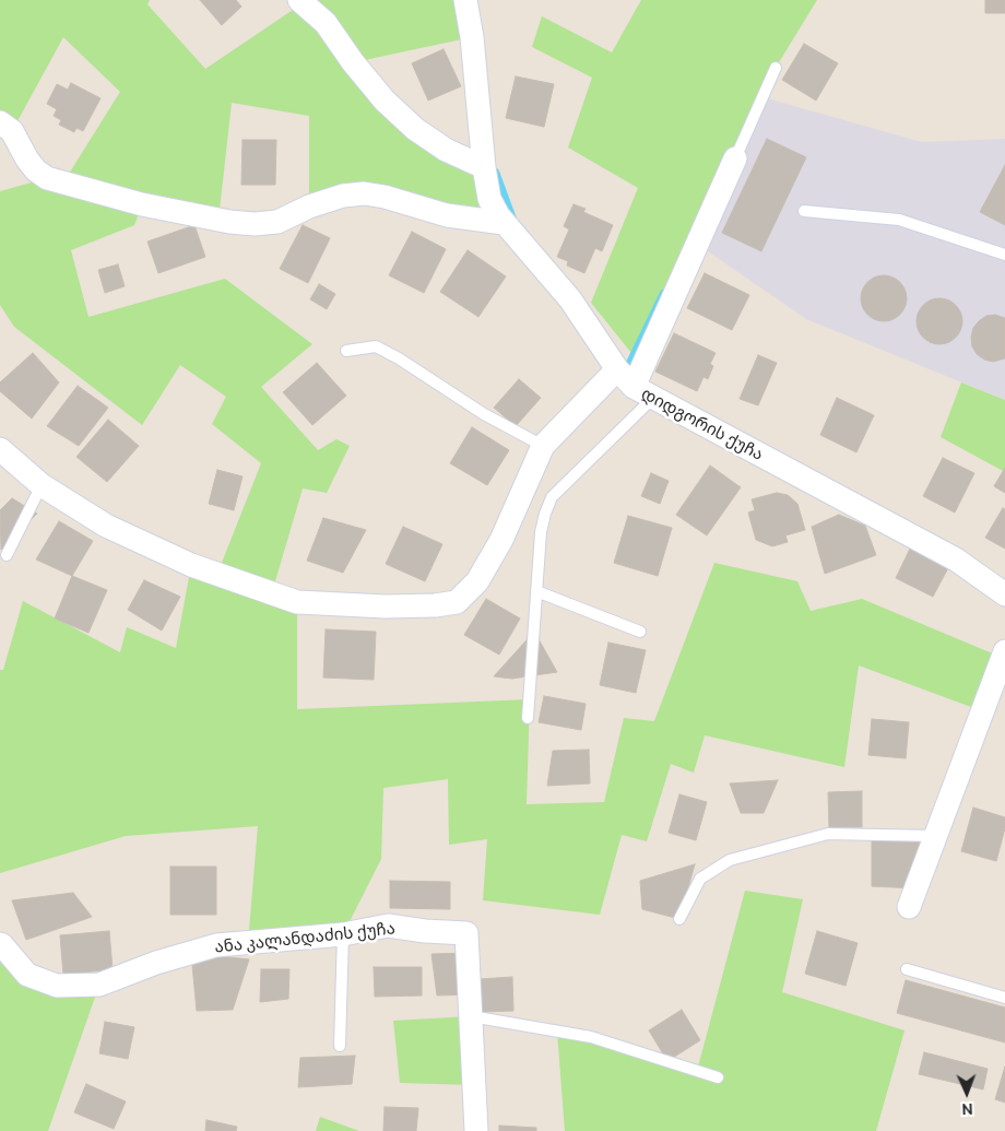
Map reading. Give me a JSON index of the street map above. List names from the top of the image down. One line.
{"streets":{"street":["დიდგორის ქუჩა","ანა კალანდაძის ქუჩა"]},"north":"bottom"}
